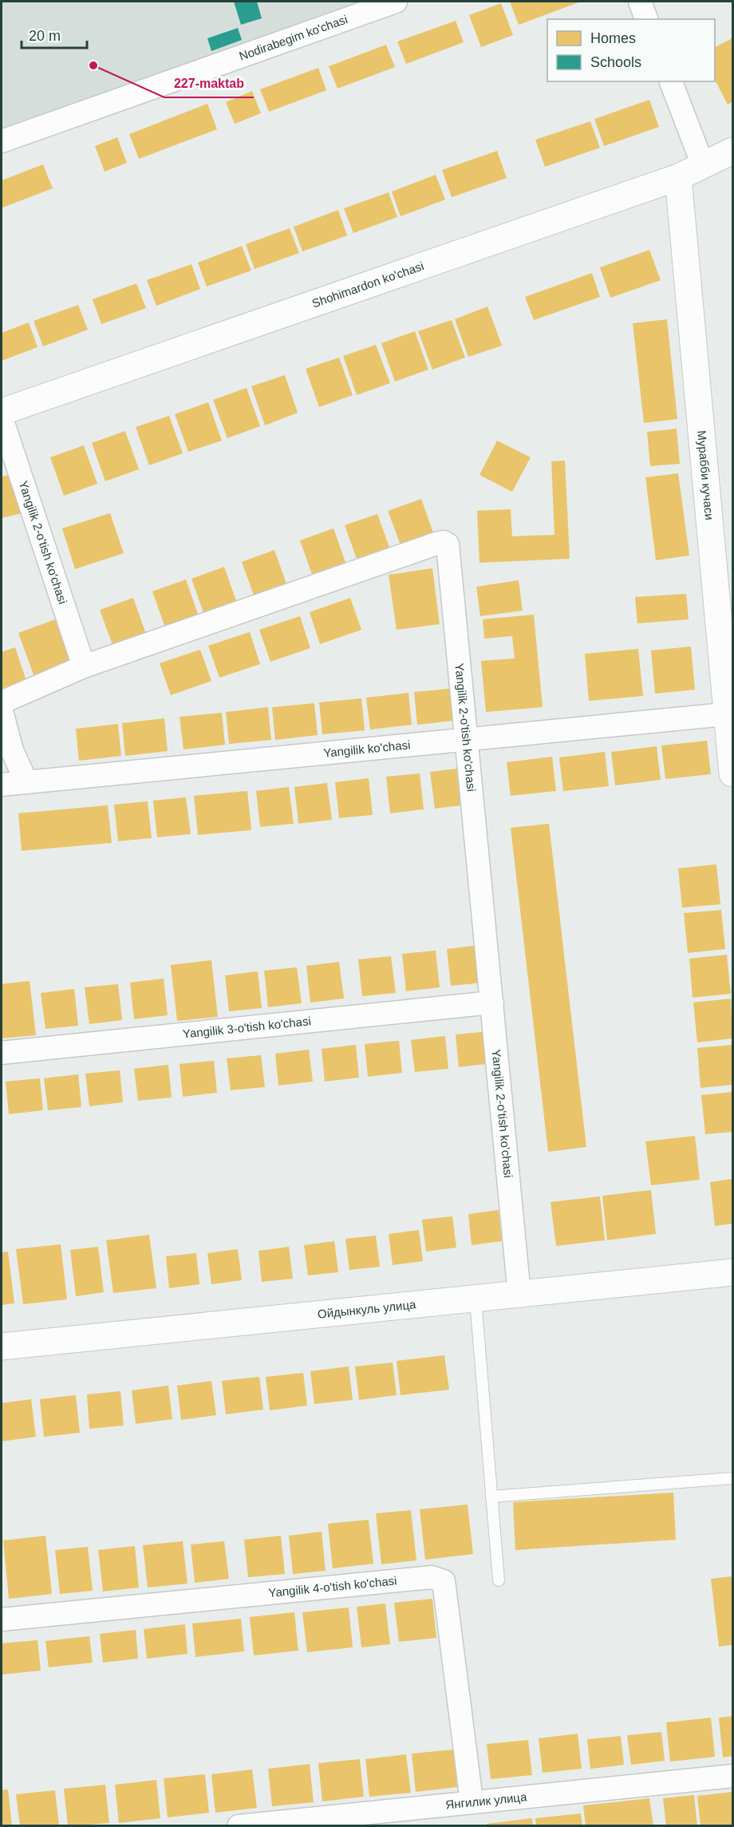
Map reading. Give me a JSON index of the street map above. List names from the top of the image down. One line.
{"streets":{"street":["Nodirabegim ko'chasi","Shohimardon ko'chasi","Мурабби кучаси","Yangilik 2-o'tish ko'chasi","Yangilik ko'chasi","Yangilik 3-o'tish ko'chasi","Ойдынкуль улица","Yangilik 4-o'tish ko'chasi","Янгилик улица"]},"crossings":[["Shohimardon ko'chasi","Мурабби кучаси"],["Мурабби кучаси","Yangilik ko'chasi"],["Yangilik 2-o'tish ko'chasi","Yangilik ko'chasi"],["Yangilik 2-o'tish ko'chasi","Yangilik 3-o'tish ko'chasi"],["Yangilik 2-o'tish ko'chasi","Ойдынкуль улица"],["Yangilik 4-o'tish ko'chasi","Янгилик улица"]],"places":["227-maktab"],"legend":["Homes","Schools"],"scale_bar":"20 m"}
